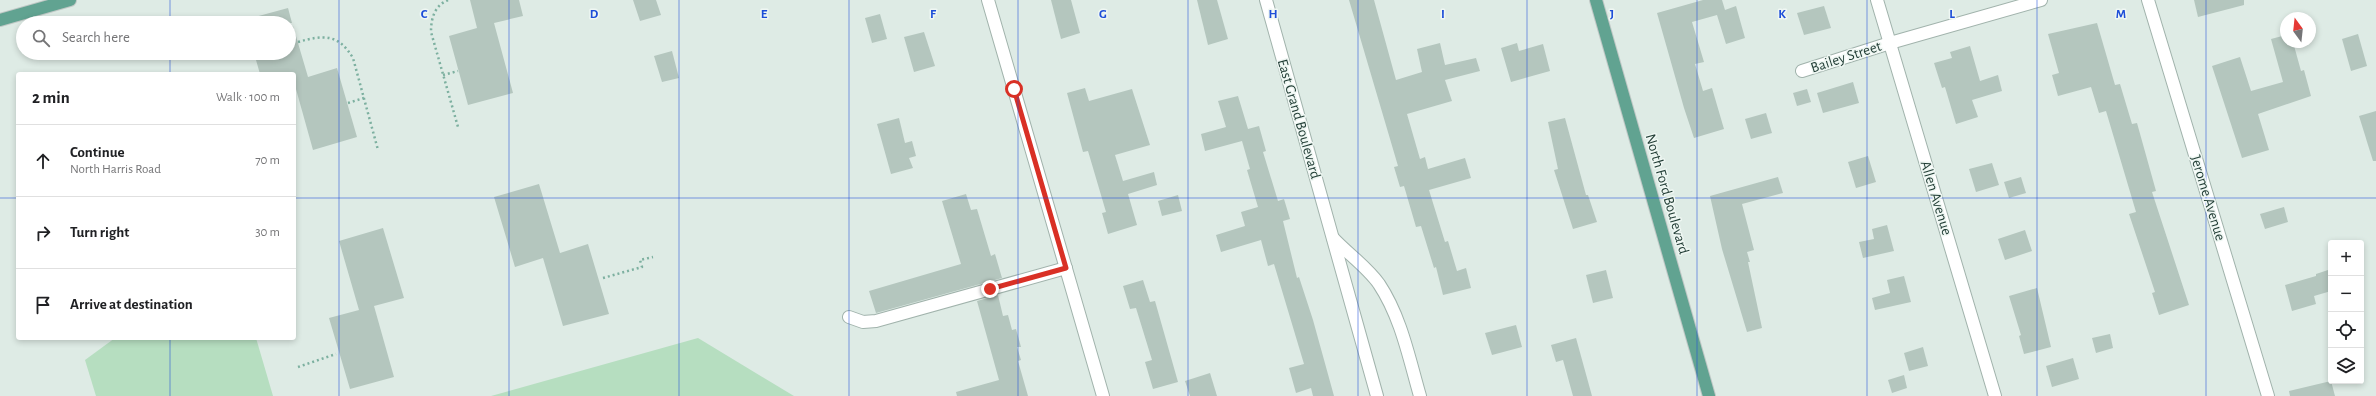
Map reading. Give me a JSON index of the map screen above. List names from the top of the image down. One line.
{"streets":{"main road":["North Ford Boulevard"],"street":["Bailey Street","East Grand Boulevard","Allen Avenue","Jerome Avenue"]},"crossings":[["Bailey Street","Allen Avenue"]],"north":"top","page":{"search":"Search here","heading":["2 min","Walk · 100 m"],"list":[["Continue","North Harris Road","70 m"],["Turn right","30 m"],"Arrive at destination"],"map_buttons":["+","−"]},"grid":{"columns":["C","D","E","F","G","H","I","J","K","L","M"]}}
